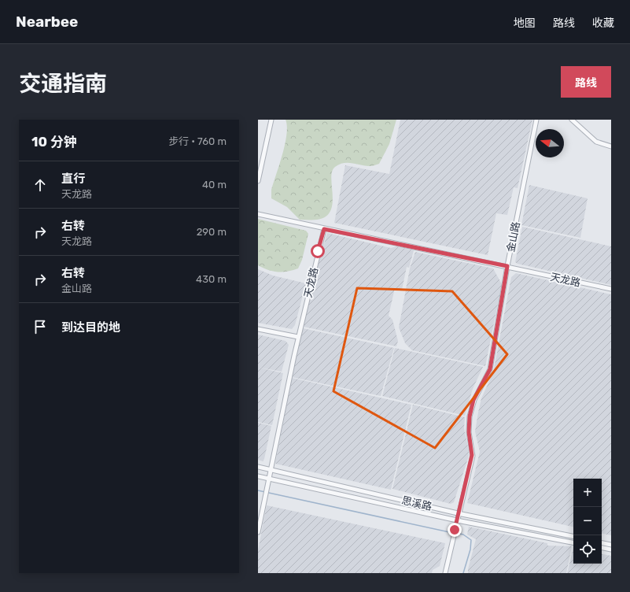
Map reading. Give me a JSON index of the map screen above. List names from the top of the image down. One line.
{"streets":{"street":["金山路","天龙路","思溪路"]},"crossings":[["金山路","天龙路"],["金山路","思溪路"],["天龙路","思溪路"]],"north":"left","page":{"header":"Nearbee","nav":["地图","路线","收藏"],"title":"交通指南","buttons":"路线","heading":["10 分钟","步行 · 760 m"],"list":[["直行","天龙路","40 m"],["右转","天龙路","290 m"],["右转","金山路","430 m"],"到达目的地"],"map_buttons":["+","−"]}}
